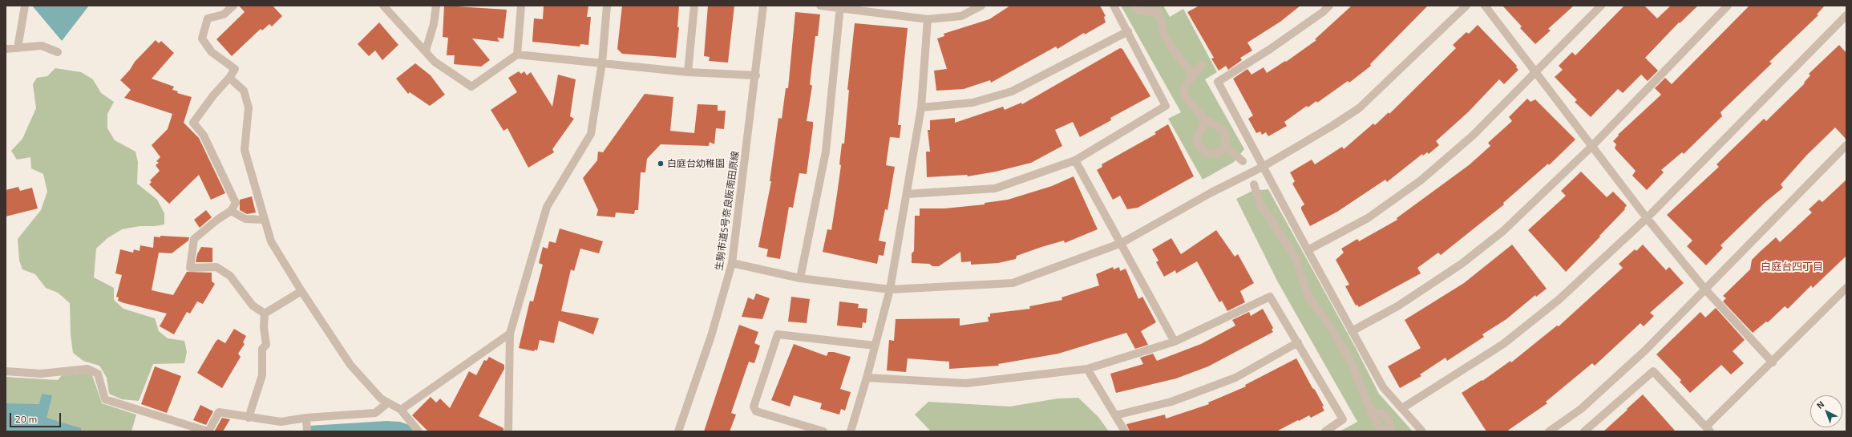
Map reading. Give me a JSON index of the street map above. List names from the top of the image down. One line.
{"streets":{"street":["生駒市道5号奈良阪南田原線"]},"districts":["白庭台四丁目"],"places":["白庭台幼稚園"],"scale_bar":"20 m","north":"top left"}
